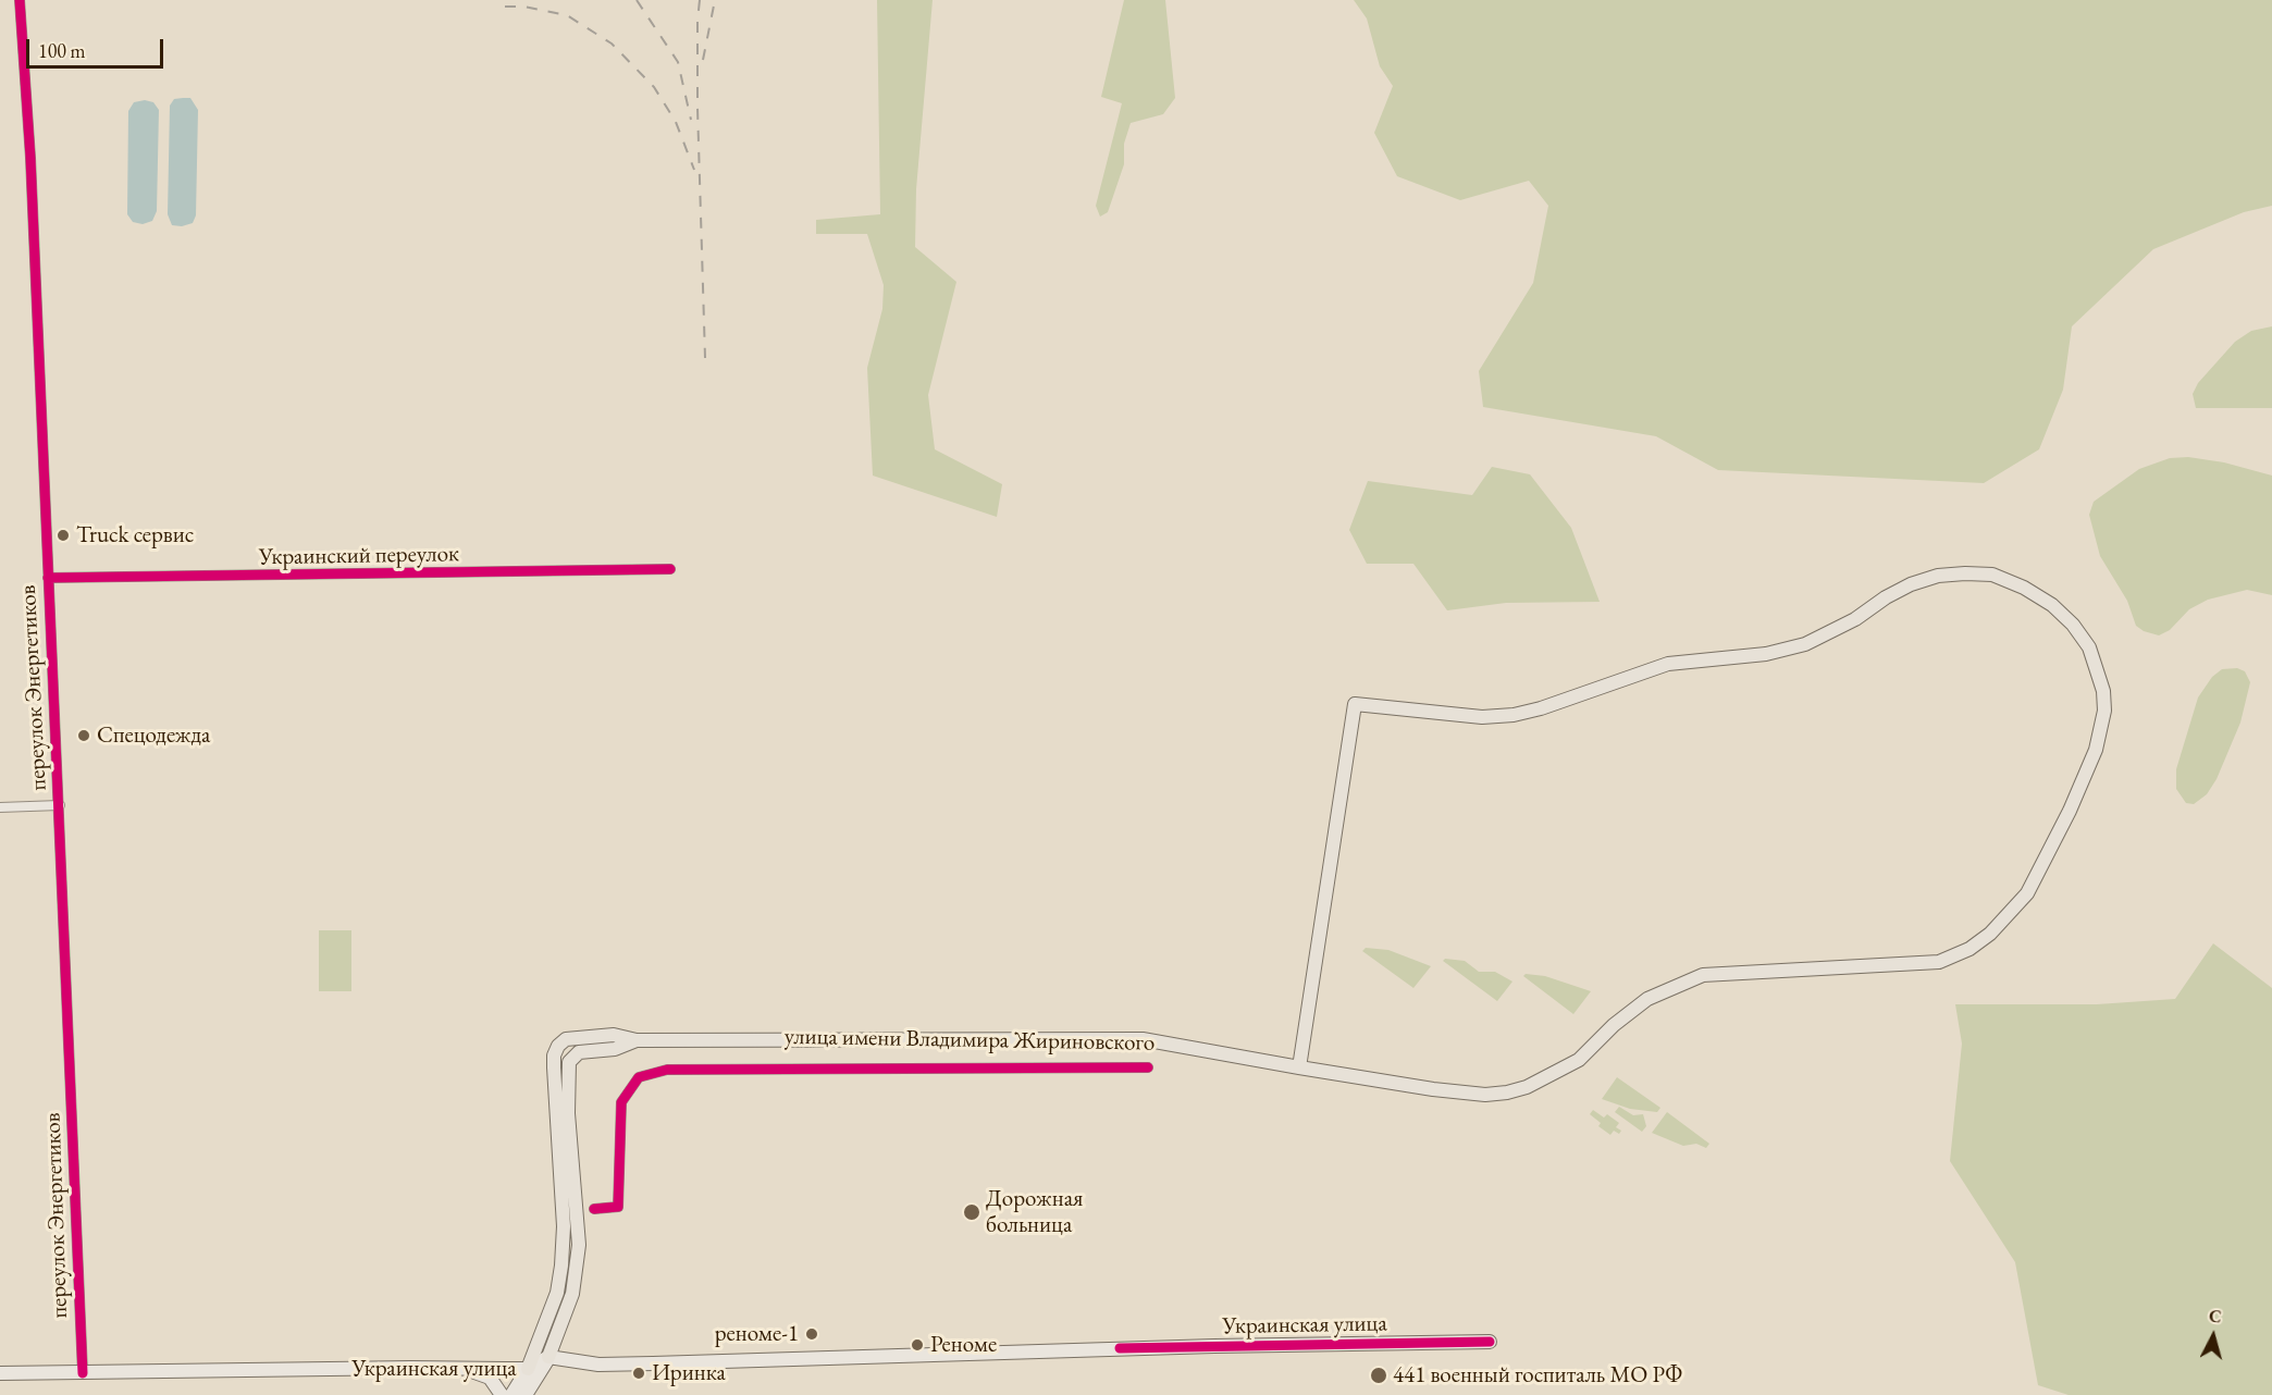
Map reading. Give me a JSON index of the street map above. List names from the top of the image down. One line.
{"streets":{"main road":["улица имени Владимира Жириновского","Украинская улица"],"street":["Украинский переулок","переулок Энергетиков"]},"crossings":[["Украинский переулок","переулок Энергетиков"],["переулок Энергетиков","Украинская улица"],["улица имени Владимира Жириновского","Украинская улица"]],"places":["Truck сервис","Спецодежда","Дорожная больница","реноме-1","Реноме","Иринка","441 военный госпиталь МО РФ"],"scale_bar":"100 m","north":"top"}
